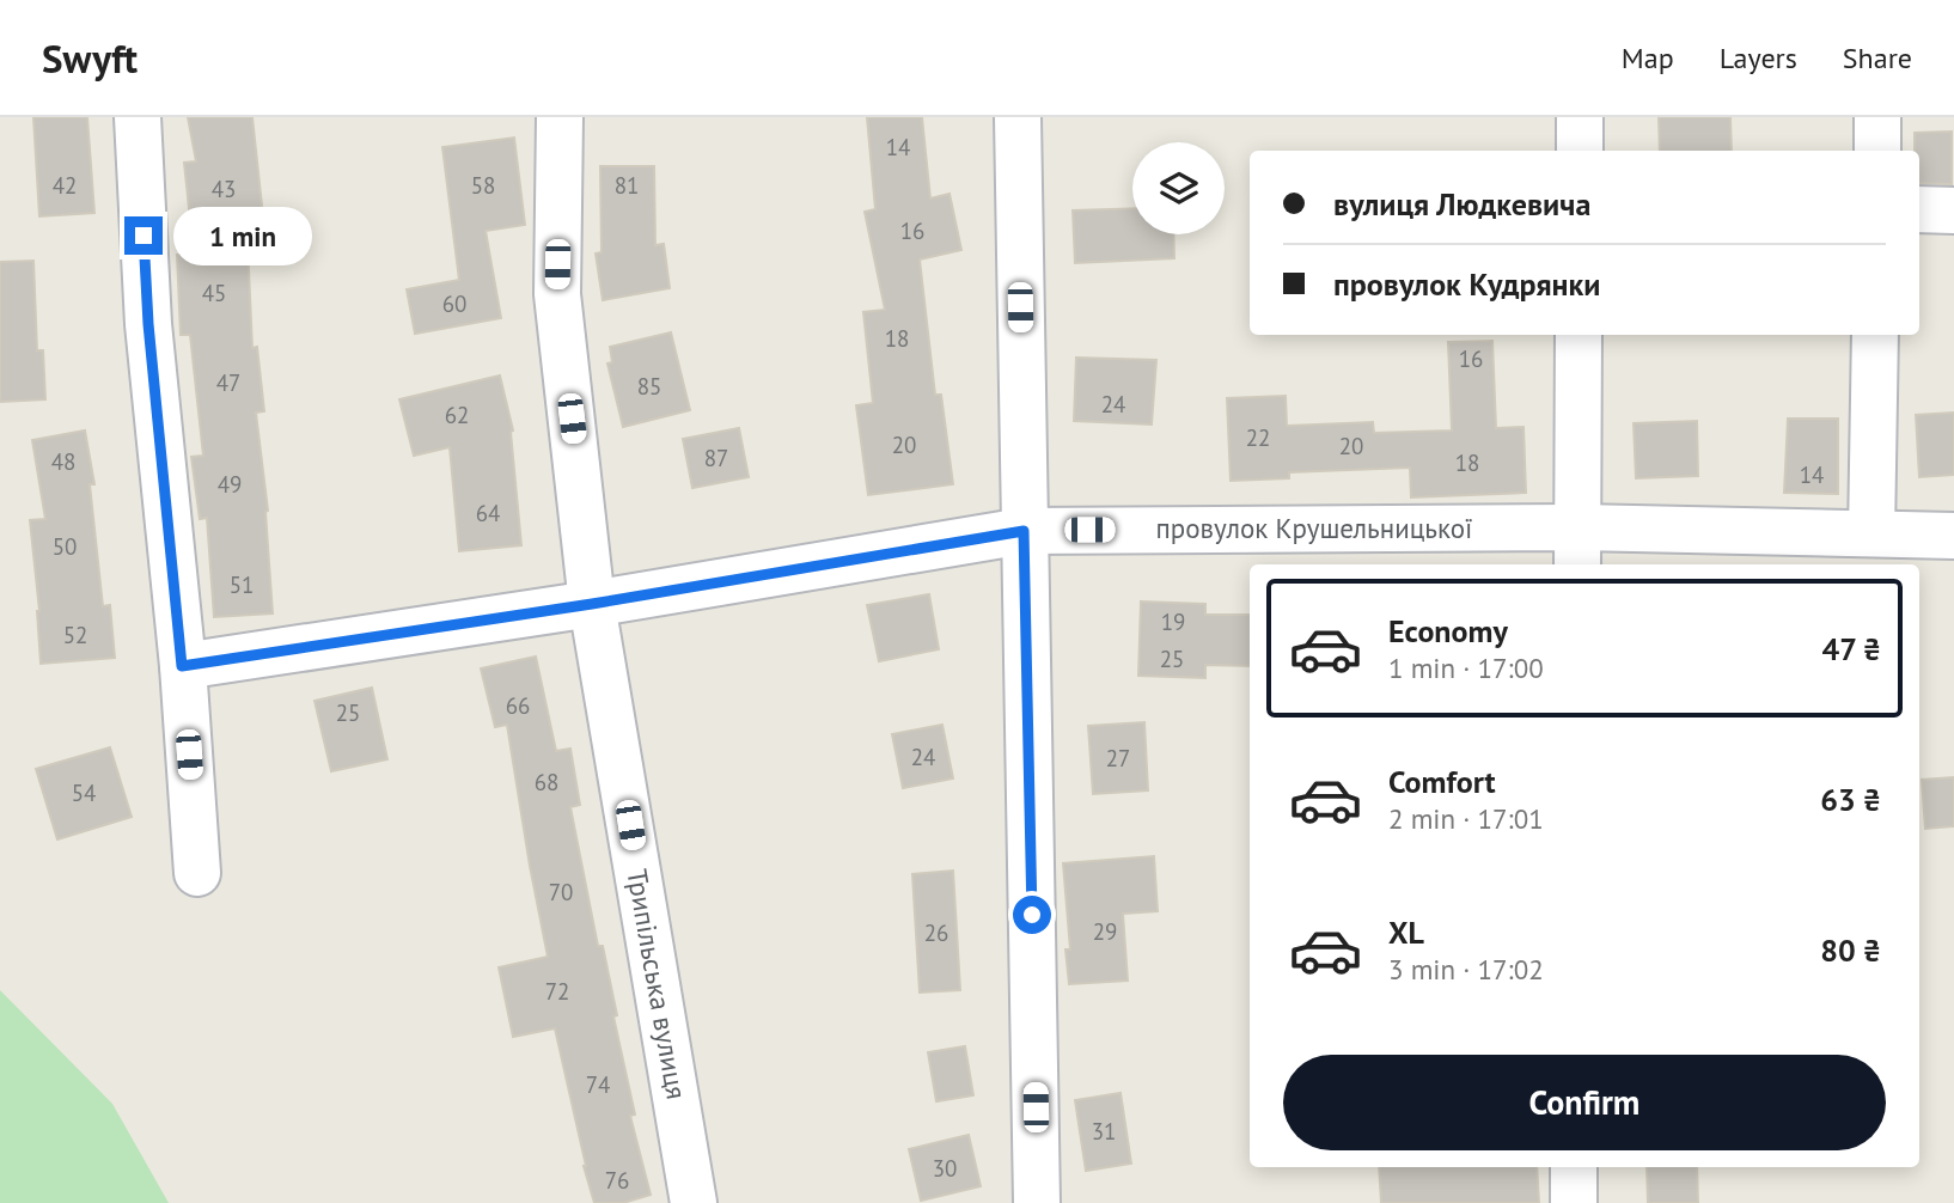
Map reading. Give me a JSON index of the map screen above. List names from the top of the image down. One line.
{"streets":{"street":["провулок Крушельницької","Трипільська вулиця"]},"crossings":[["провулок Крушельницької","Трипільська вулиця"]],"house_numbers":["14","42","58","81","43","16","45","60","18","16","47","85","24","62","22","20","20","87","48","18","14","49","64","50","51","19","52","25","66","25","24","27","68","54","70","29","26","72","74","31","30","76"],"page":{"header":"Swyft","nav":["Map","Layers","Share"],"banner":["вулиця Людкевича","провулок Кудрянки"],"bubble":"1 min","list":[{"name":"Economy","note":"1 min · 17:00","value":"47 ₴"},{"name":"Comfort","note":"2 min · 17:01","value":"63 ₴"},{"name":"XL","note":"3 min · 17:02","value":"80 ₴"}],"buttons":"Confirm"}}
